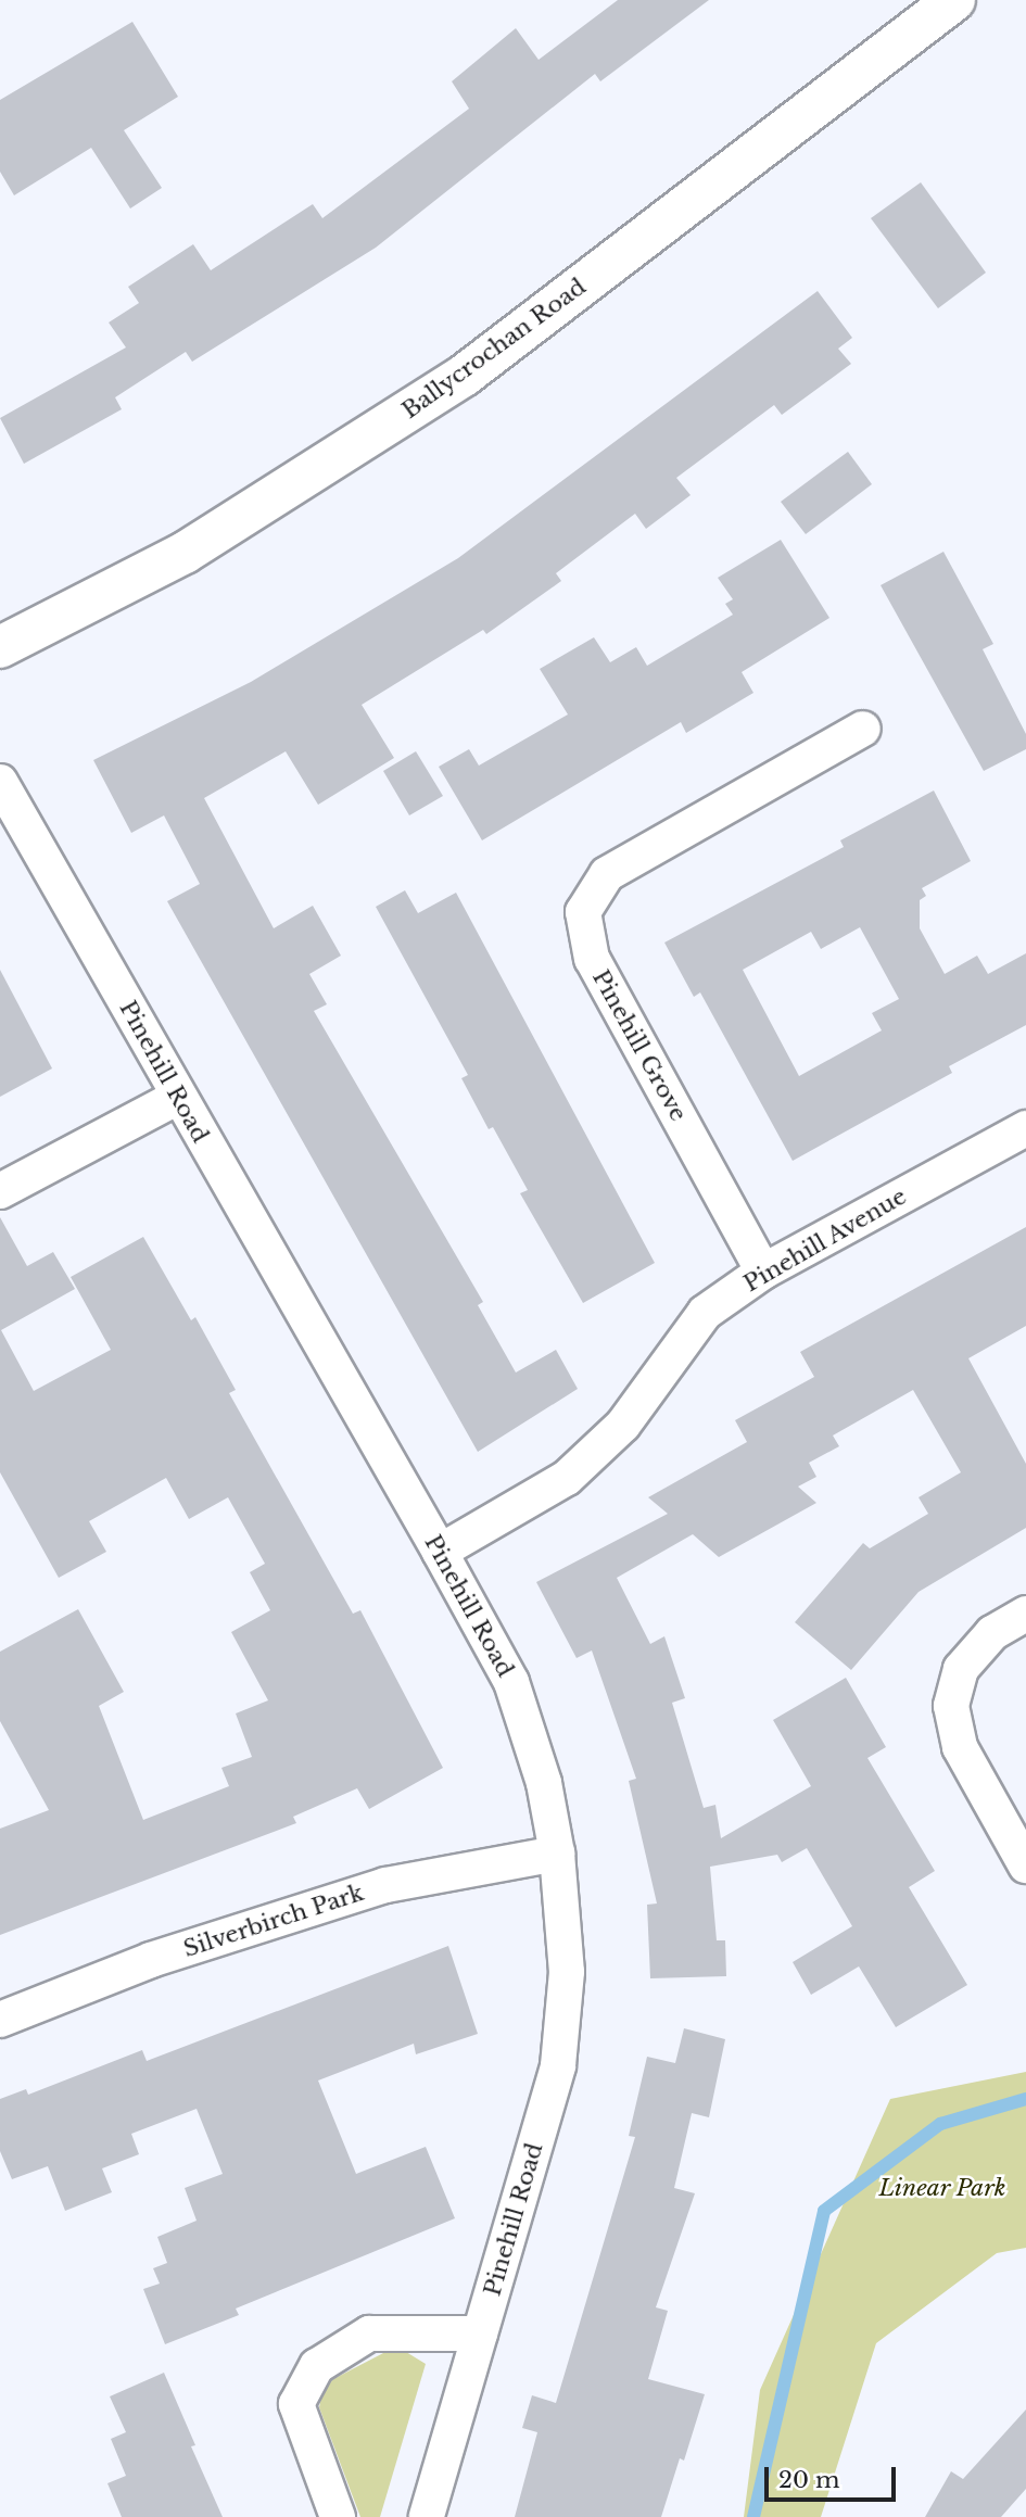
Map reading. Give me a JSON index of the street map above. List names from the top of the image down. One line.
{"streets":{"street":["Ballycrochan Road","Pinehill Grove","Pinehill Road","Pinehill Avenue","Silverbirch Park"]},"crossings":[["Pinehill Grove","Pinehill Avenue"],["Pinehill Road","Pinehill Avenue"],["Pinehill Road","Silverbirch Park"]],"parks":["Linear Park"],"scale_bar":"20 m"}
